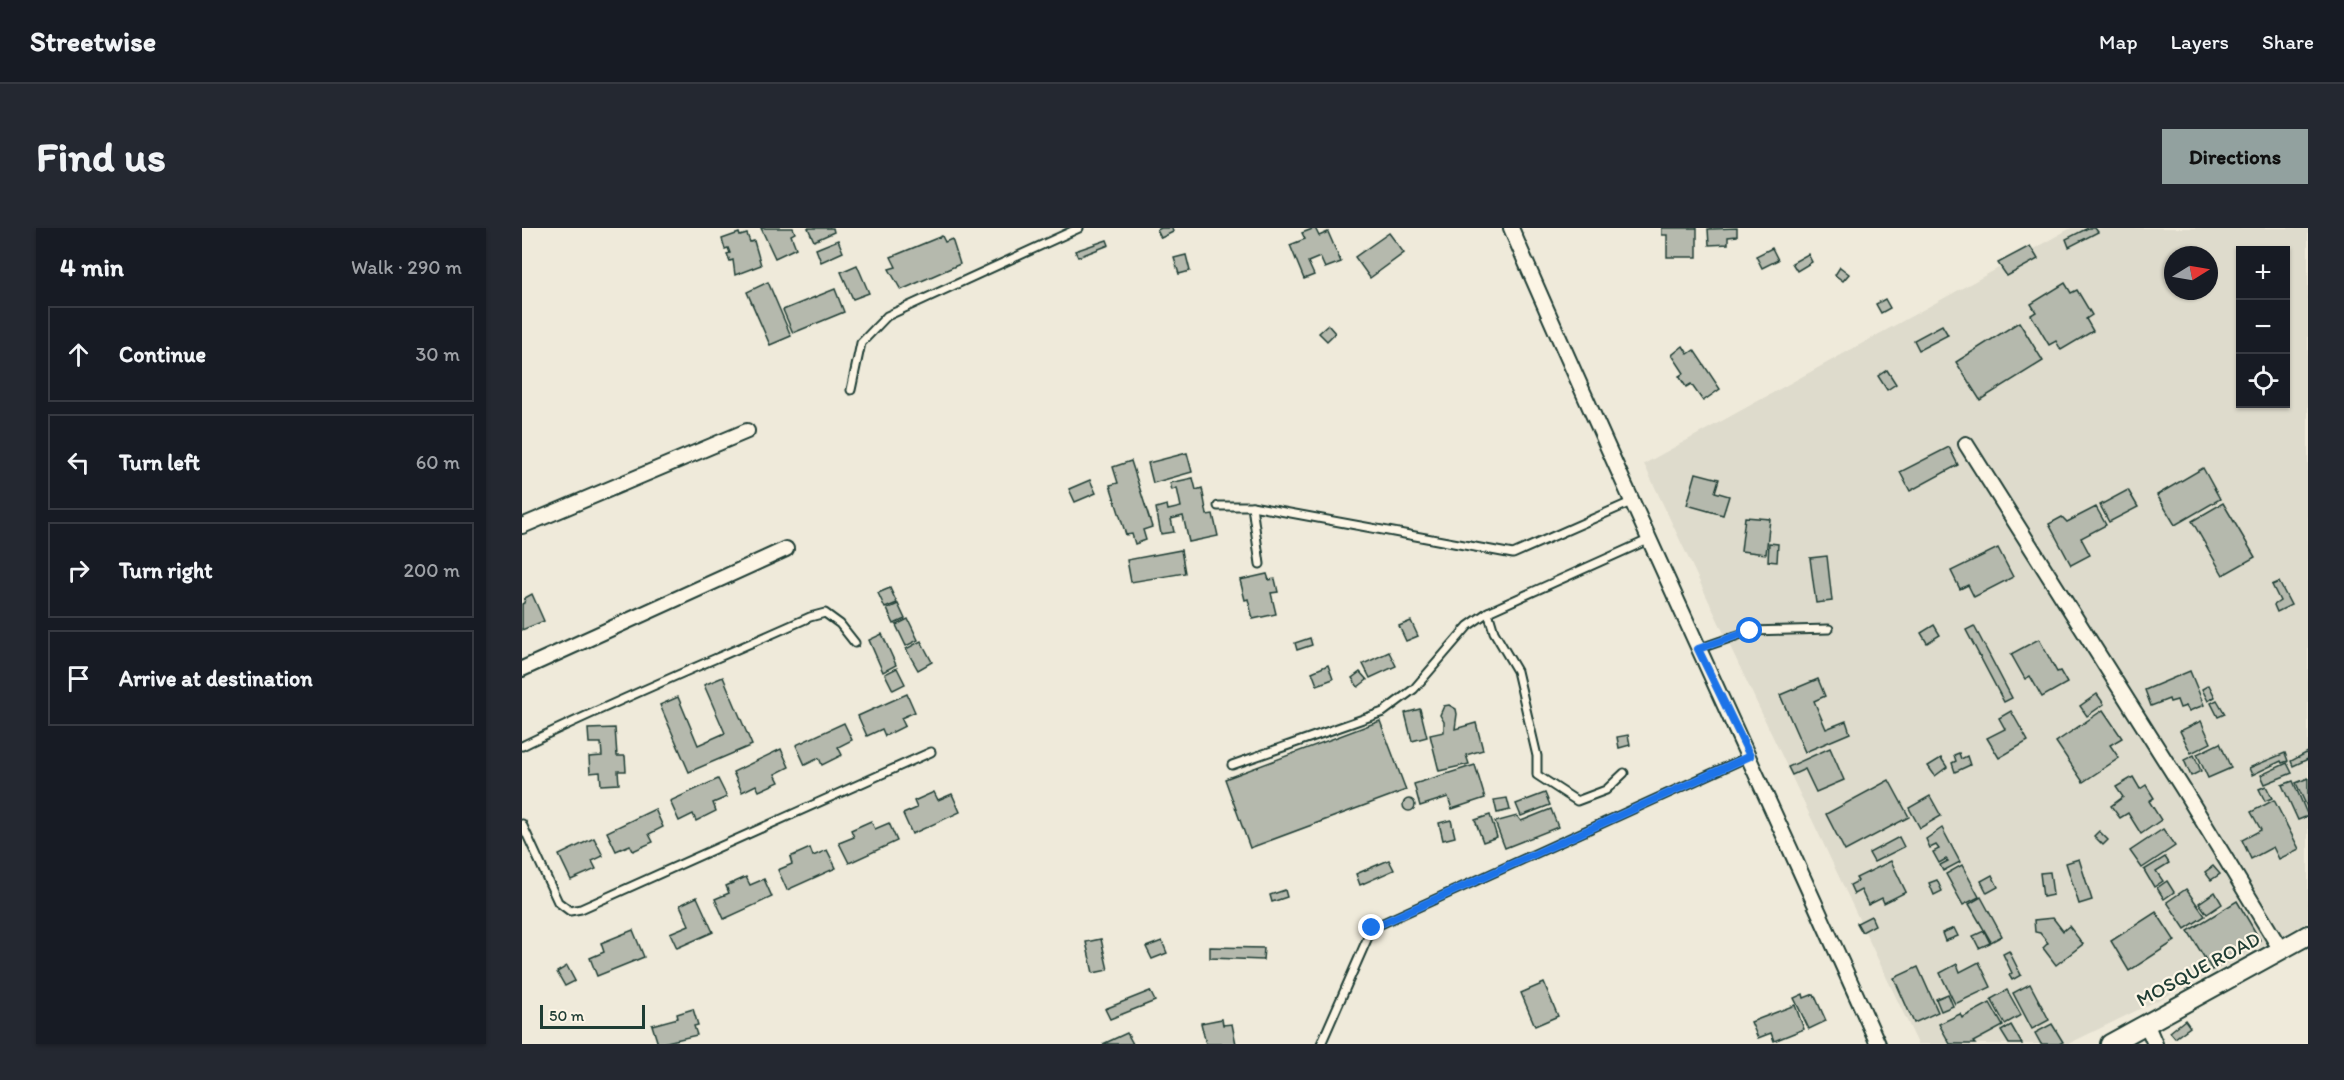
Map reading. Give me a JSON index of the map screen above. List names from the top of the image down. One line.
{"streets":{"street":["MOSQUE ROAD"]},"scale_bar":"50 m","north":"right","page":{"header":"Streetwise","nav":["Map","Layers","Share"],"buttons":"Directions","title":"Find us","heading":["4 min","Walk · 290 m"],"map_buttons":["+","−"],"list":[["Continue","30 m"],["Turn left","60 m"],["Turn right","200 m"],"Arrive at destination"],"scale":"50 m"}}
